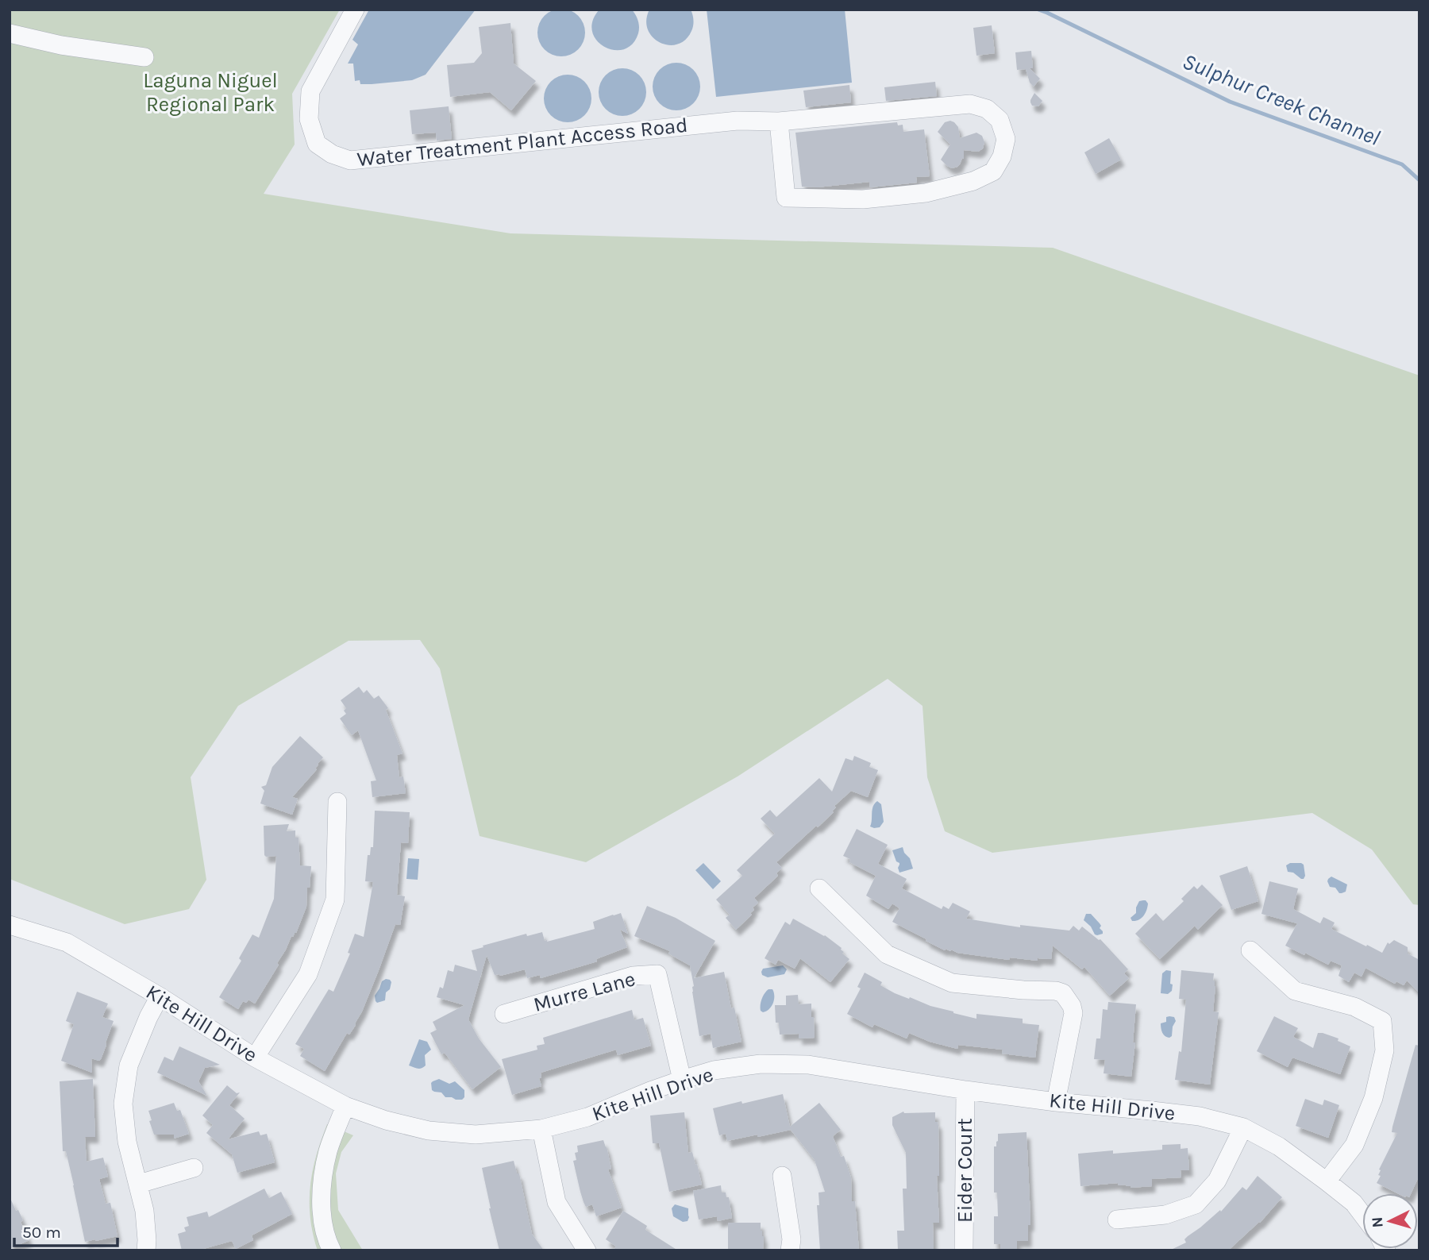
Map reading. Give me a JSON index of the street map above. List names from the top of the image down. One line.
{"streets":{"street":["Water Treatment Plant Access Road","Murre Lane","Kite Hill Drive","Eider Court"]},"crossings":[["Murre Lane","Kite Hill Drive"],["Kite Hill Drive","Eider Court"]],"water":["Sulphur Creek Channel"],"parks":["Laguna Niguel Regional Park"],"scale_bar":"50 m","north":"left"}
